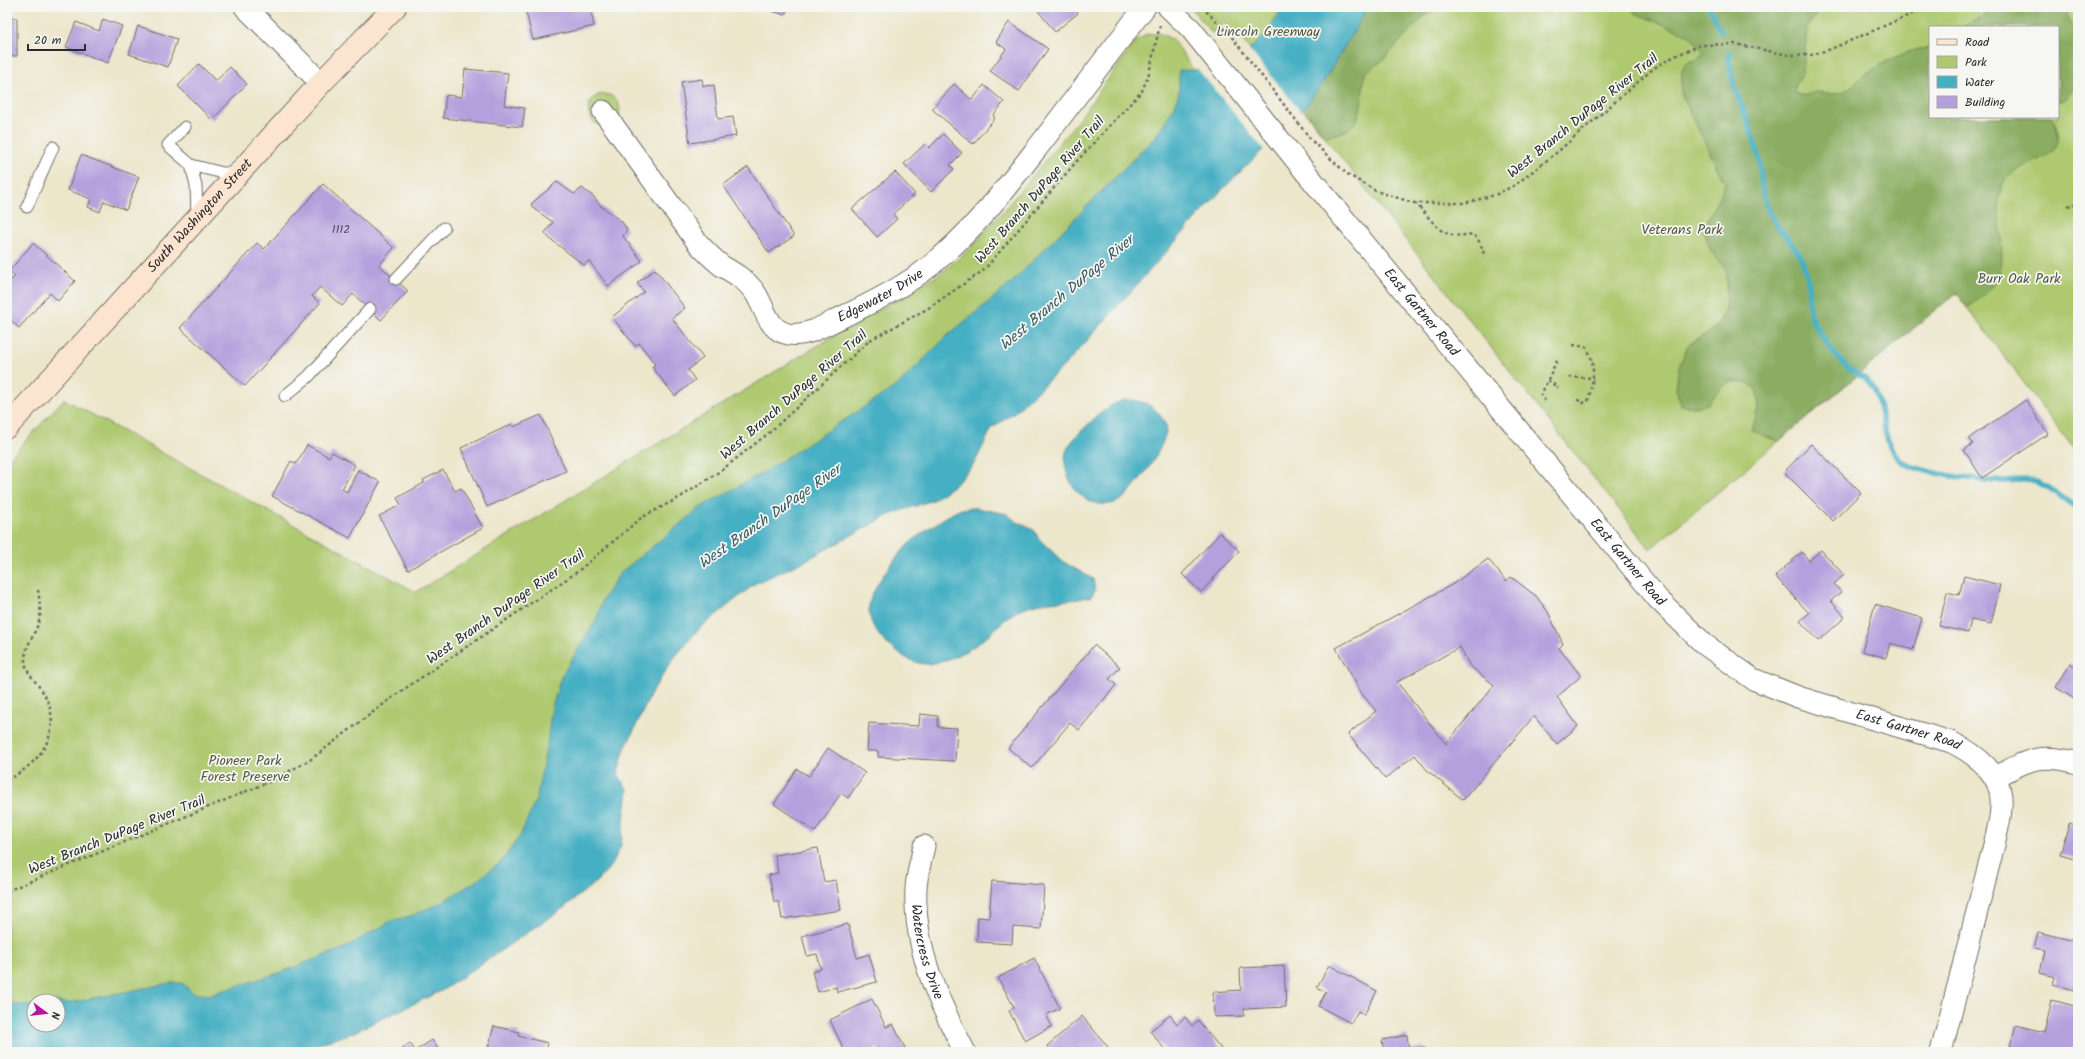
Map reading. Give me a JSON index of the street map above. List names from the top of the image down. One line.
{"streets":{"main road":["South Washington Street"],"street":["Edgewater Drive","East Gartner Road","Watercress Drive"],"path":["West Branch DuPage River Trail"]},"water":["West Branch DuPage River"],"parks":["Lincoln Greenway","Veterans Park","Burr Oak Park","Pioneer Park Forest Preserve"],"house_numbers":["1112"],"legend":["Road","Park","Water","Building"],"scale_bar":"20 m","north":"right"}
